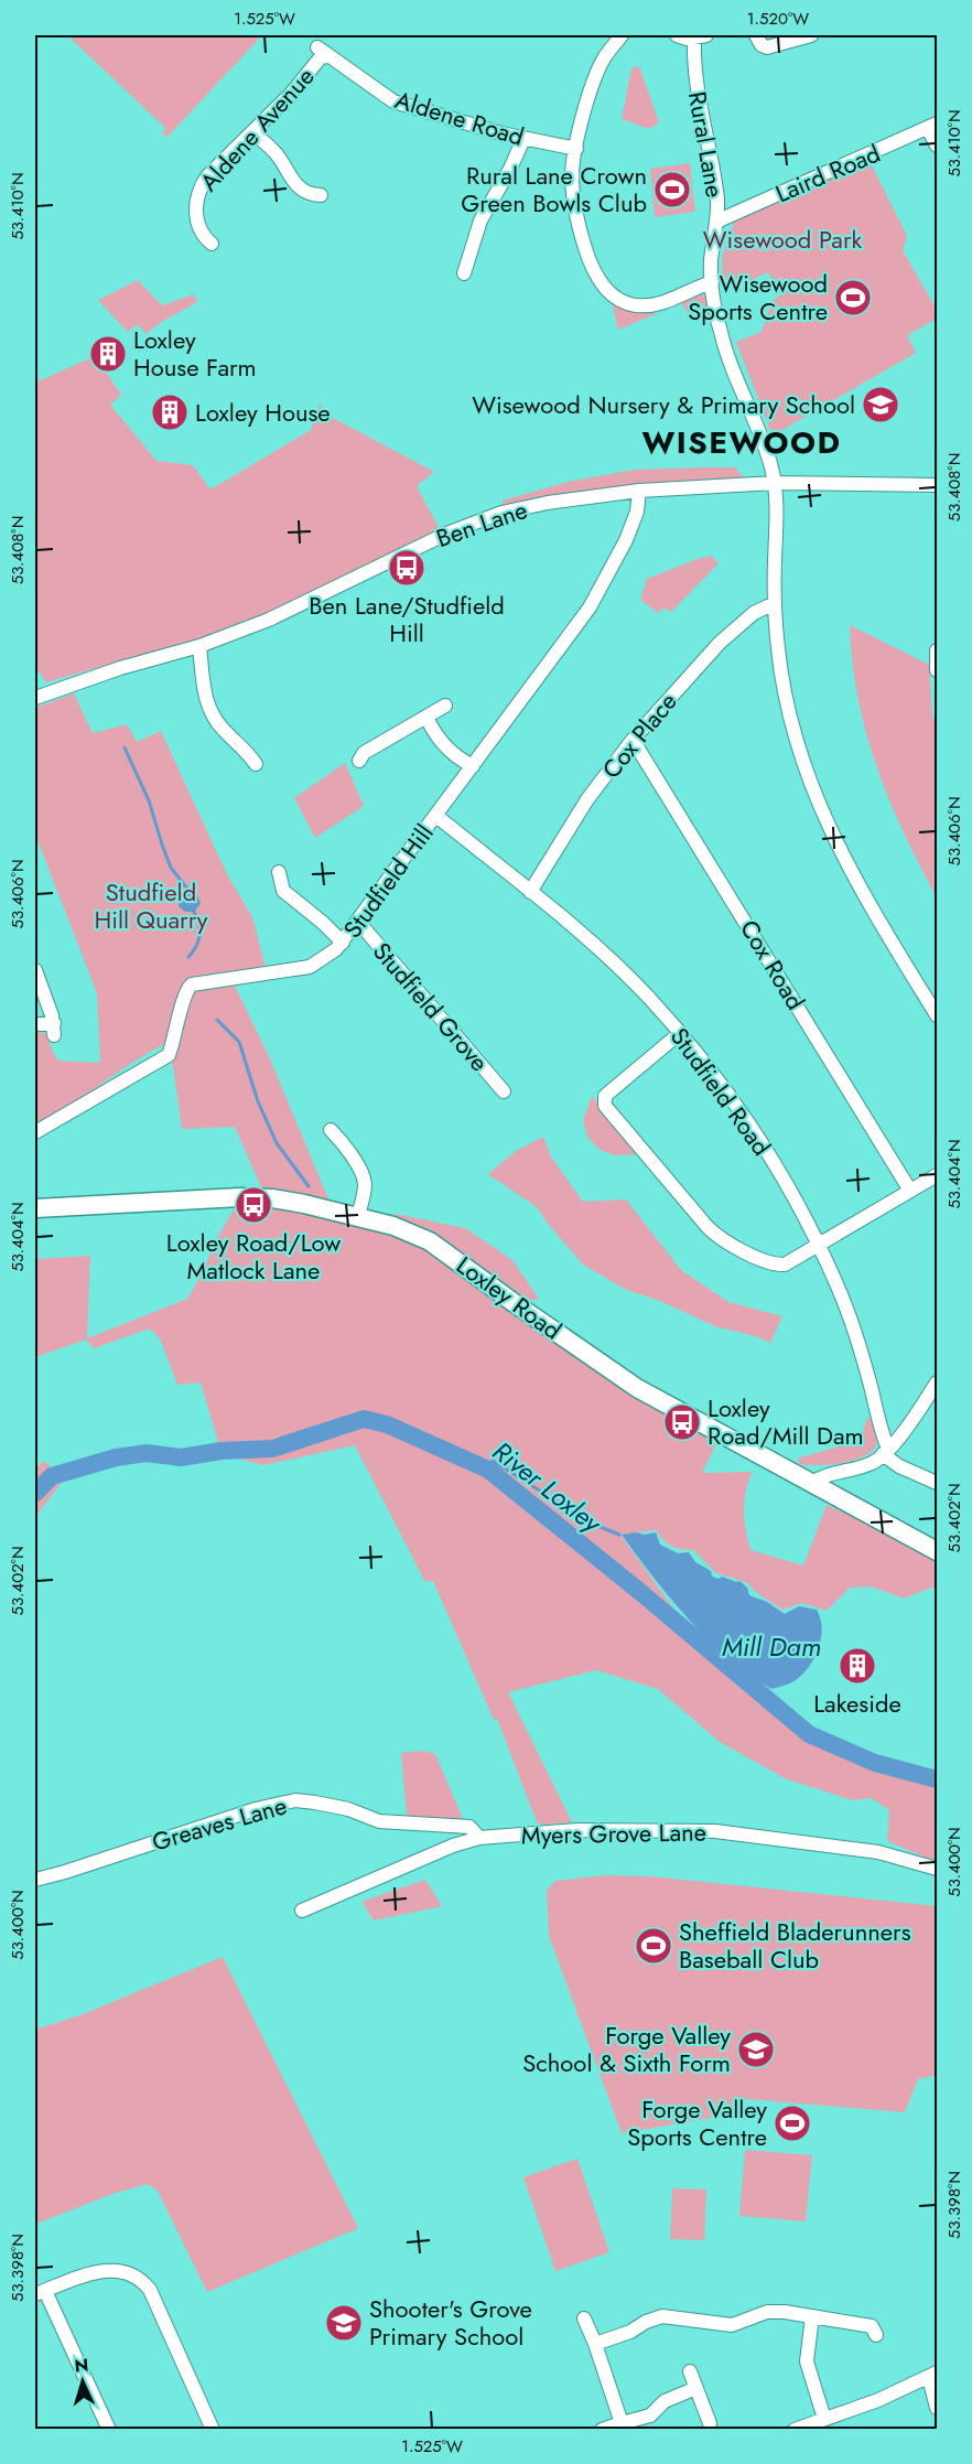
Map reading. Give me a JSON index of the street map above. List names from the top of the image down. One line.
{"streets":{"main road":["Loxley Road"],"street":["Aldene Road","Aldene Avenue","Rural Lane","Laird Road","Ben Lane","Cox Place","Studfield Hill","Cox Road","Studfield Grove","Studfield Road","Greaves Lane","Myers Grove Lane"]},"crossings":[["Aldene Road","Aldene Avenue"],["Rural Lane","Laird Road"],["Rural Lane","Ben Lane"],["Rural Lane","Cox Place"],["Ben Lane","Studfield Hill"],["Cox Place","Cox Road"],["Cox Place","Studfield Road"],["Studfield Hill","Studfield Grove"],["Studfield Hill","Studfield Road"],["Greaves Lane","Myers Grove Lane"]],"districts":["WISEWOOD"],"water":["River Loxley","Mill Dam"],"parks":["Wisewood Park","Studfield Hill Quarry"],"places":{"sports":["Rural Lane Crown Green Bowls Club","Wisewood Sports Centre","Sheffield Bladerunners Baseball Club","Forge Valley Sports Centre"],"building":["Loxley House Farm","Loxley House","Lakeside"],"school or university":["Wisewood Nursery & Primary School","Forge Valley School & Sixth Form","Shooter's Grove Primary School"],"bus stop":["Ben Lane/Studfield Hill","Loxley Road/Low Matlock Lane","Loxley Road/Mill Dam"]},"north":"top","coordinates":["1.525°W","1.520°W","53.410°N","53.408°N","53.406°N","53.404°N","53.402°N","53.400°N","53.398°N"]}
